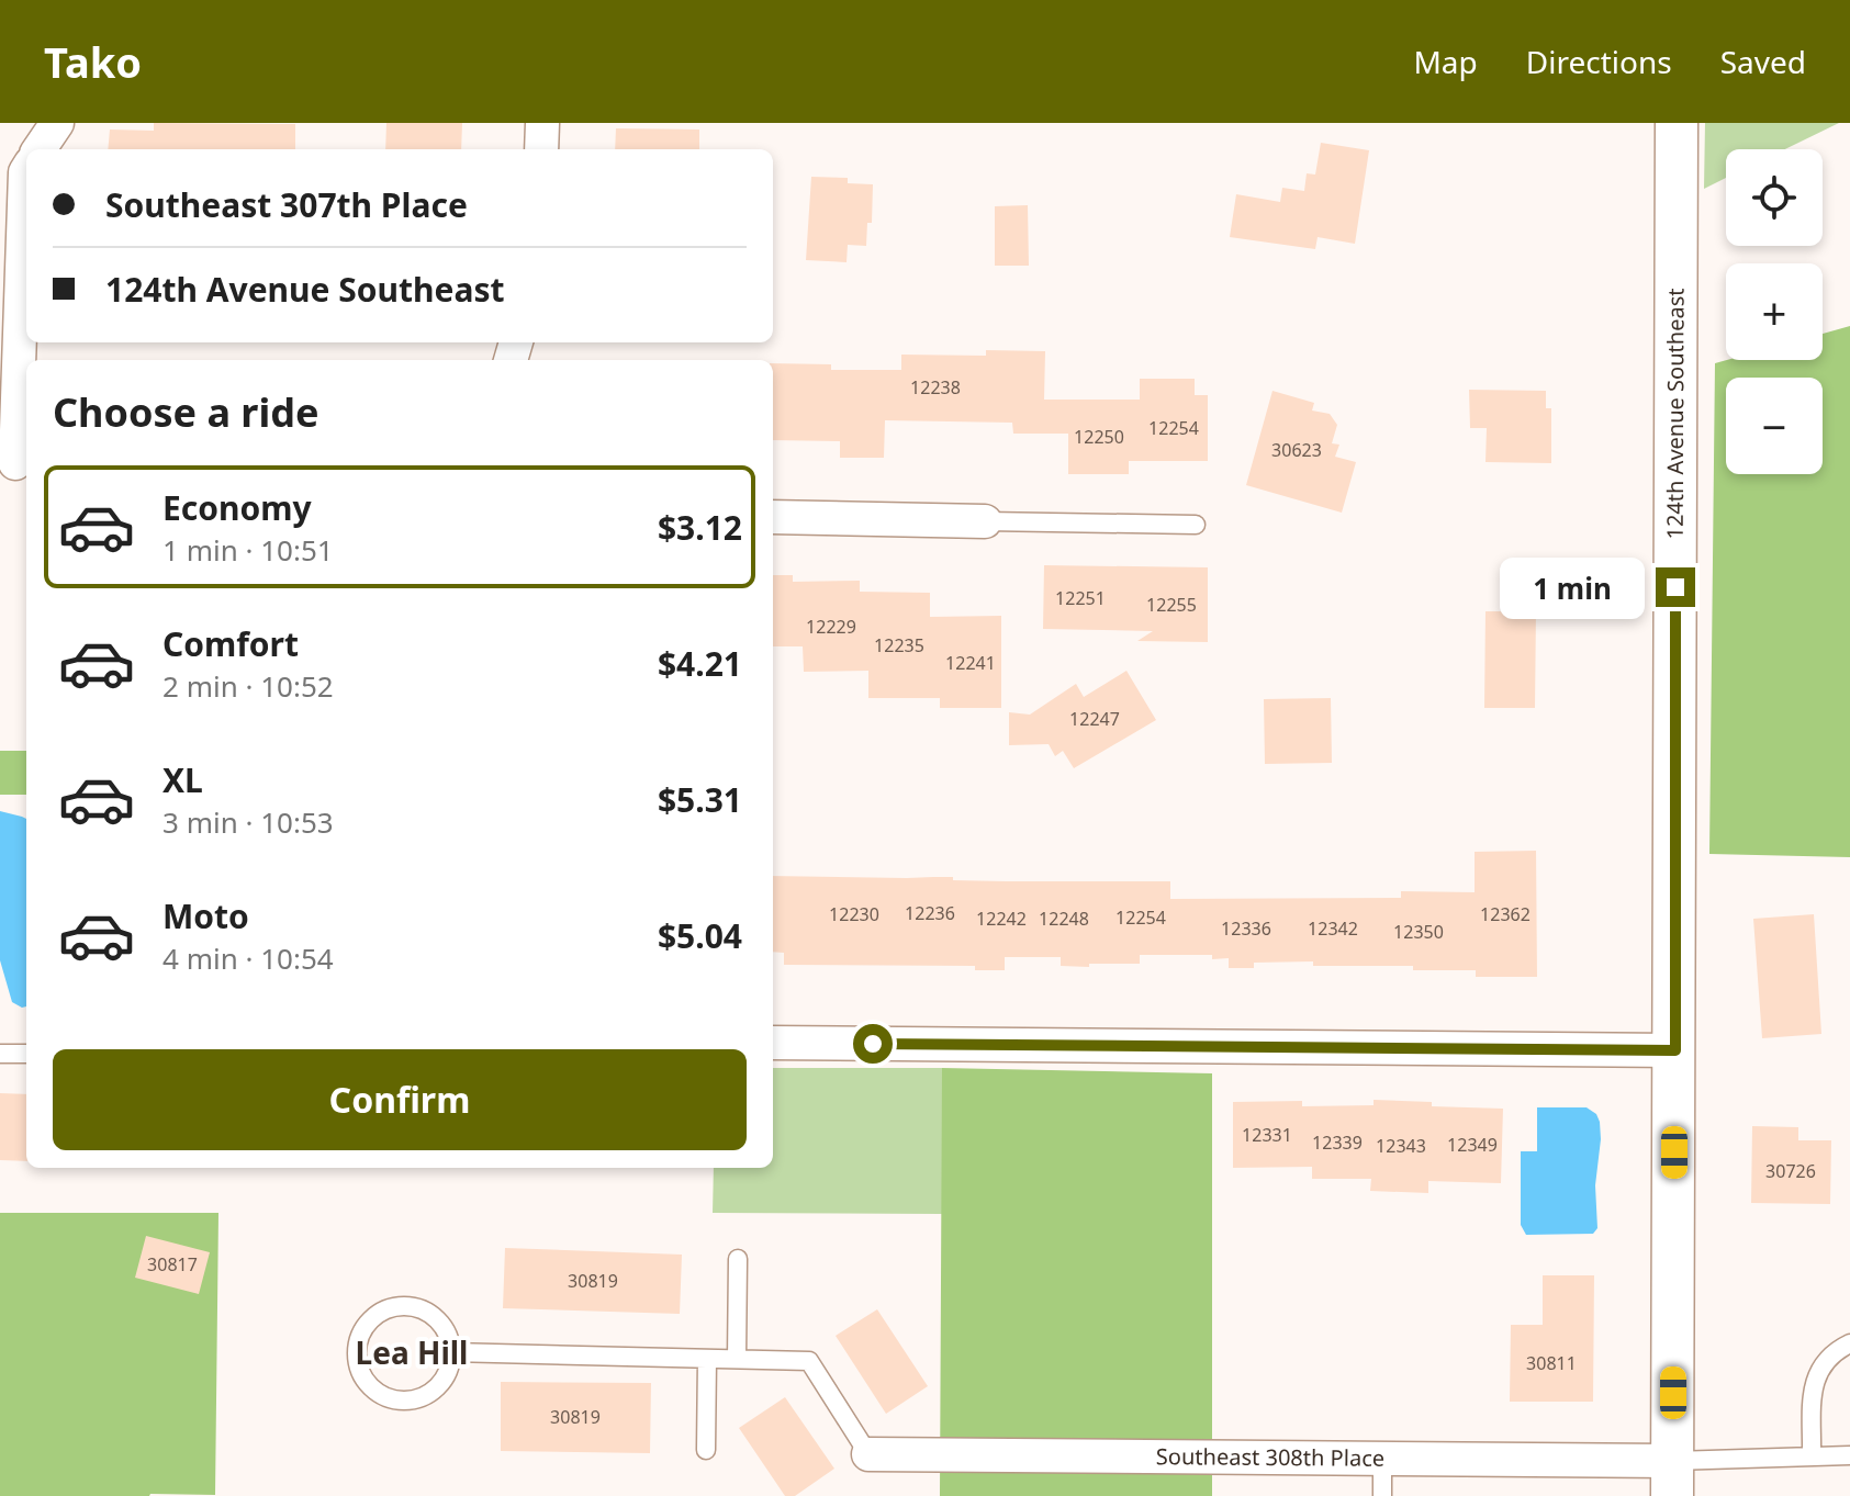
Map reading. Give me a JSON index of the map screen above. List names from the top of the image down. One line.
{"streets":{"street":["124th Avenue Southeast","Southeast 308th Place"]},"crossings":[["124th Avenue Southeast","Southeast 308th Place"]],"districts":["Lea Hill"],"house_numbers":["12238","12254","12250","30623","12251","12255","12229","12235","12241","12247","12236","12230","12362","12254","12242","12248","12336","12342","12350","12331","12339","12349","12343","30726","30817","30819","30811","30819"],"page":{"header":"Tako","nav":["Map","Directions","Saved"],"map_buttons":["+","−"],"banner":["Southeast 307th Place","124th Avenue Southeast"],"heading":"Choose a ride","list":[{"name":"Economy","note":"1 min · 10:51","value":"$3.12"},{"name":"Comfort","note":"2 min · 10:52","value":"$4.21"},{"name":"XL","note":"3 min · 10:53","value":"$5.31"},{"name":"Moto","note":"4 min · 10:54","value":"$5.04"}],"bubble":"1 min","buttons":"Confirm"}}
